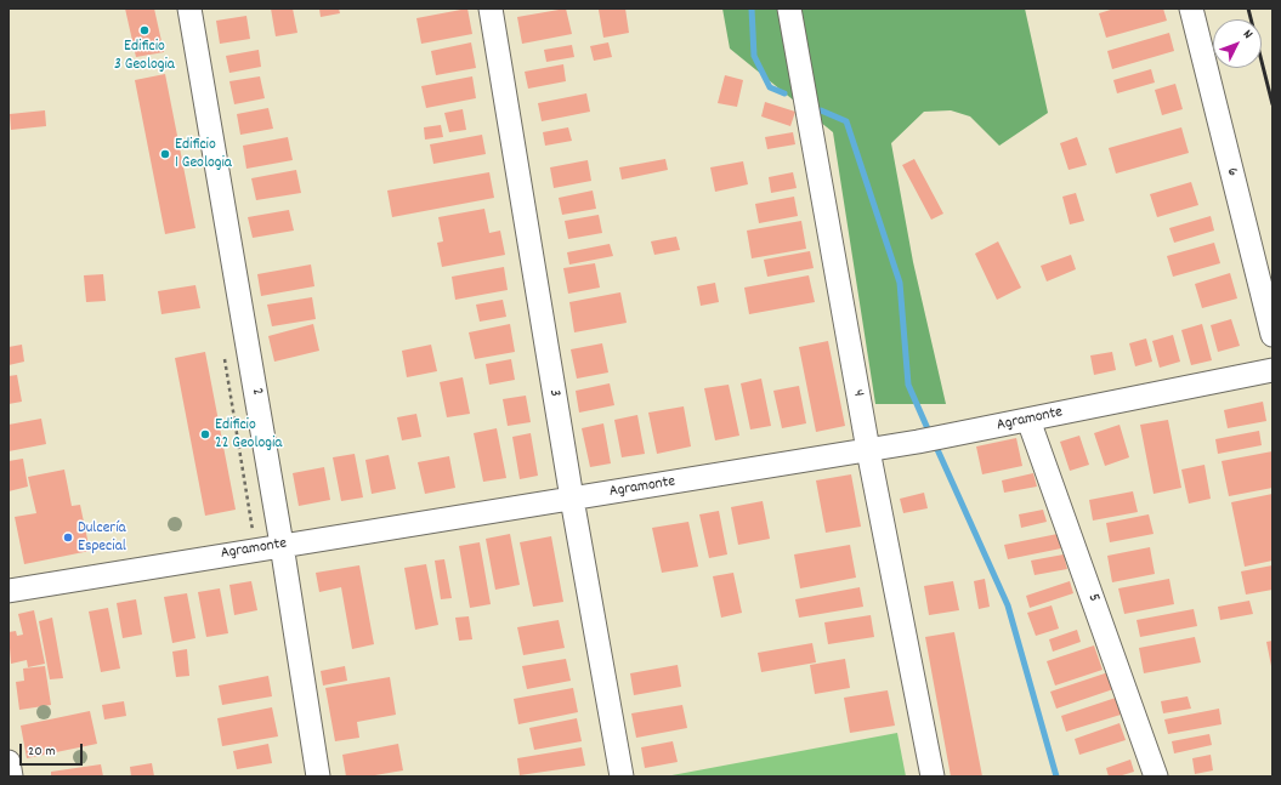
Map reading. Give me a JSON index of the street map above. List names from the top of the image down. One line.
{"streets":{"street":["6","2","3","4","Agramonte","5"]},"crossings":[["2","Agramonte"],["3","Agramonte"],["4","Agramonte"],["Agramonte","5"]],"places":["Edificio 3 Geologia","Edificio 1 Geologia","Edificio 22 Geologia","Dulcería Especial"],"scale_bar":"20 m","north":"top right"}
